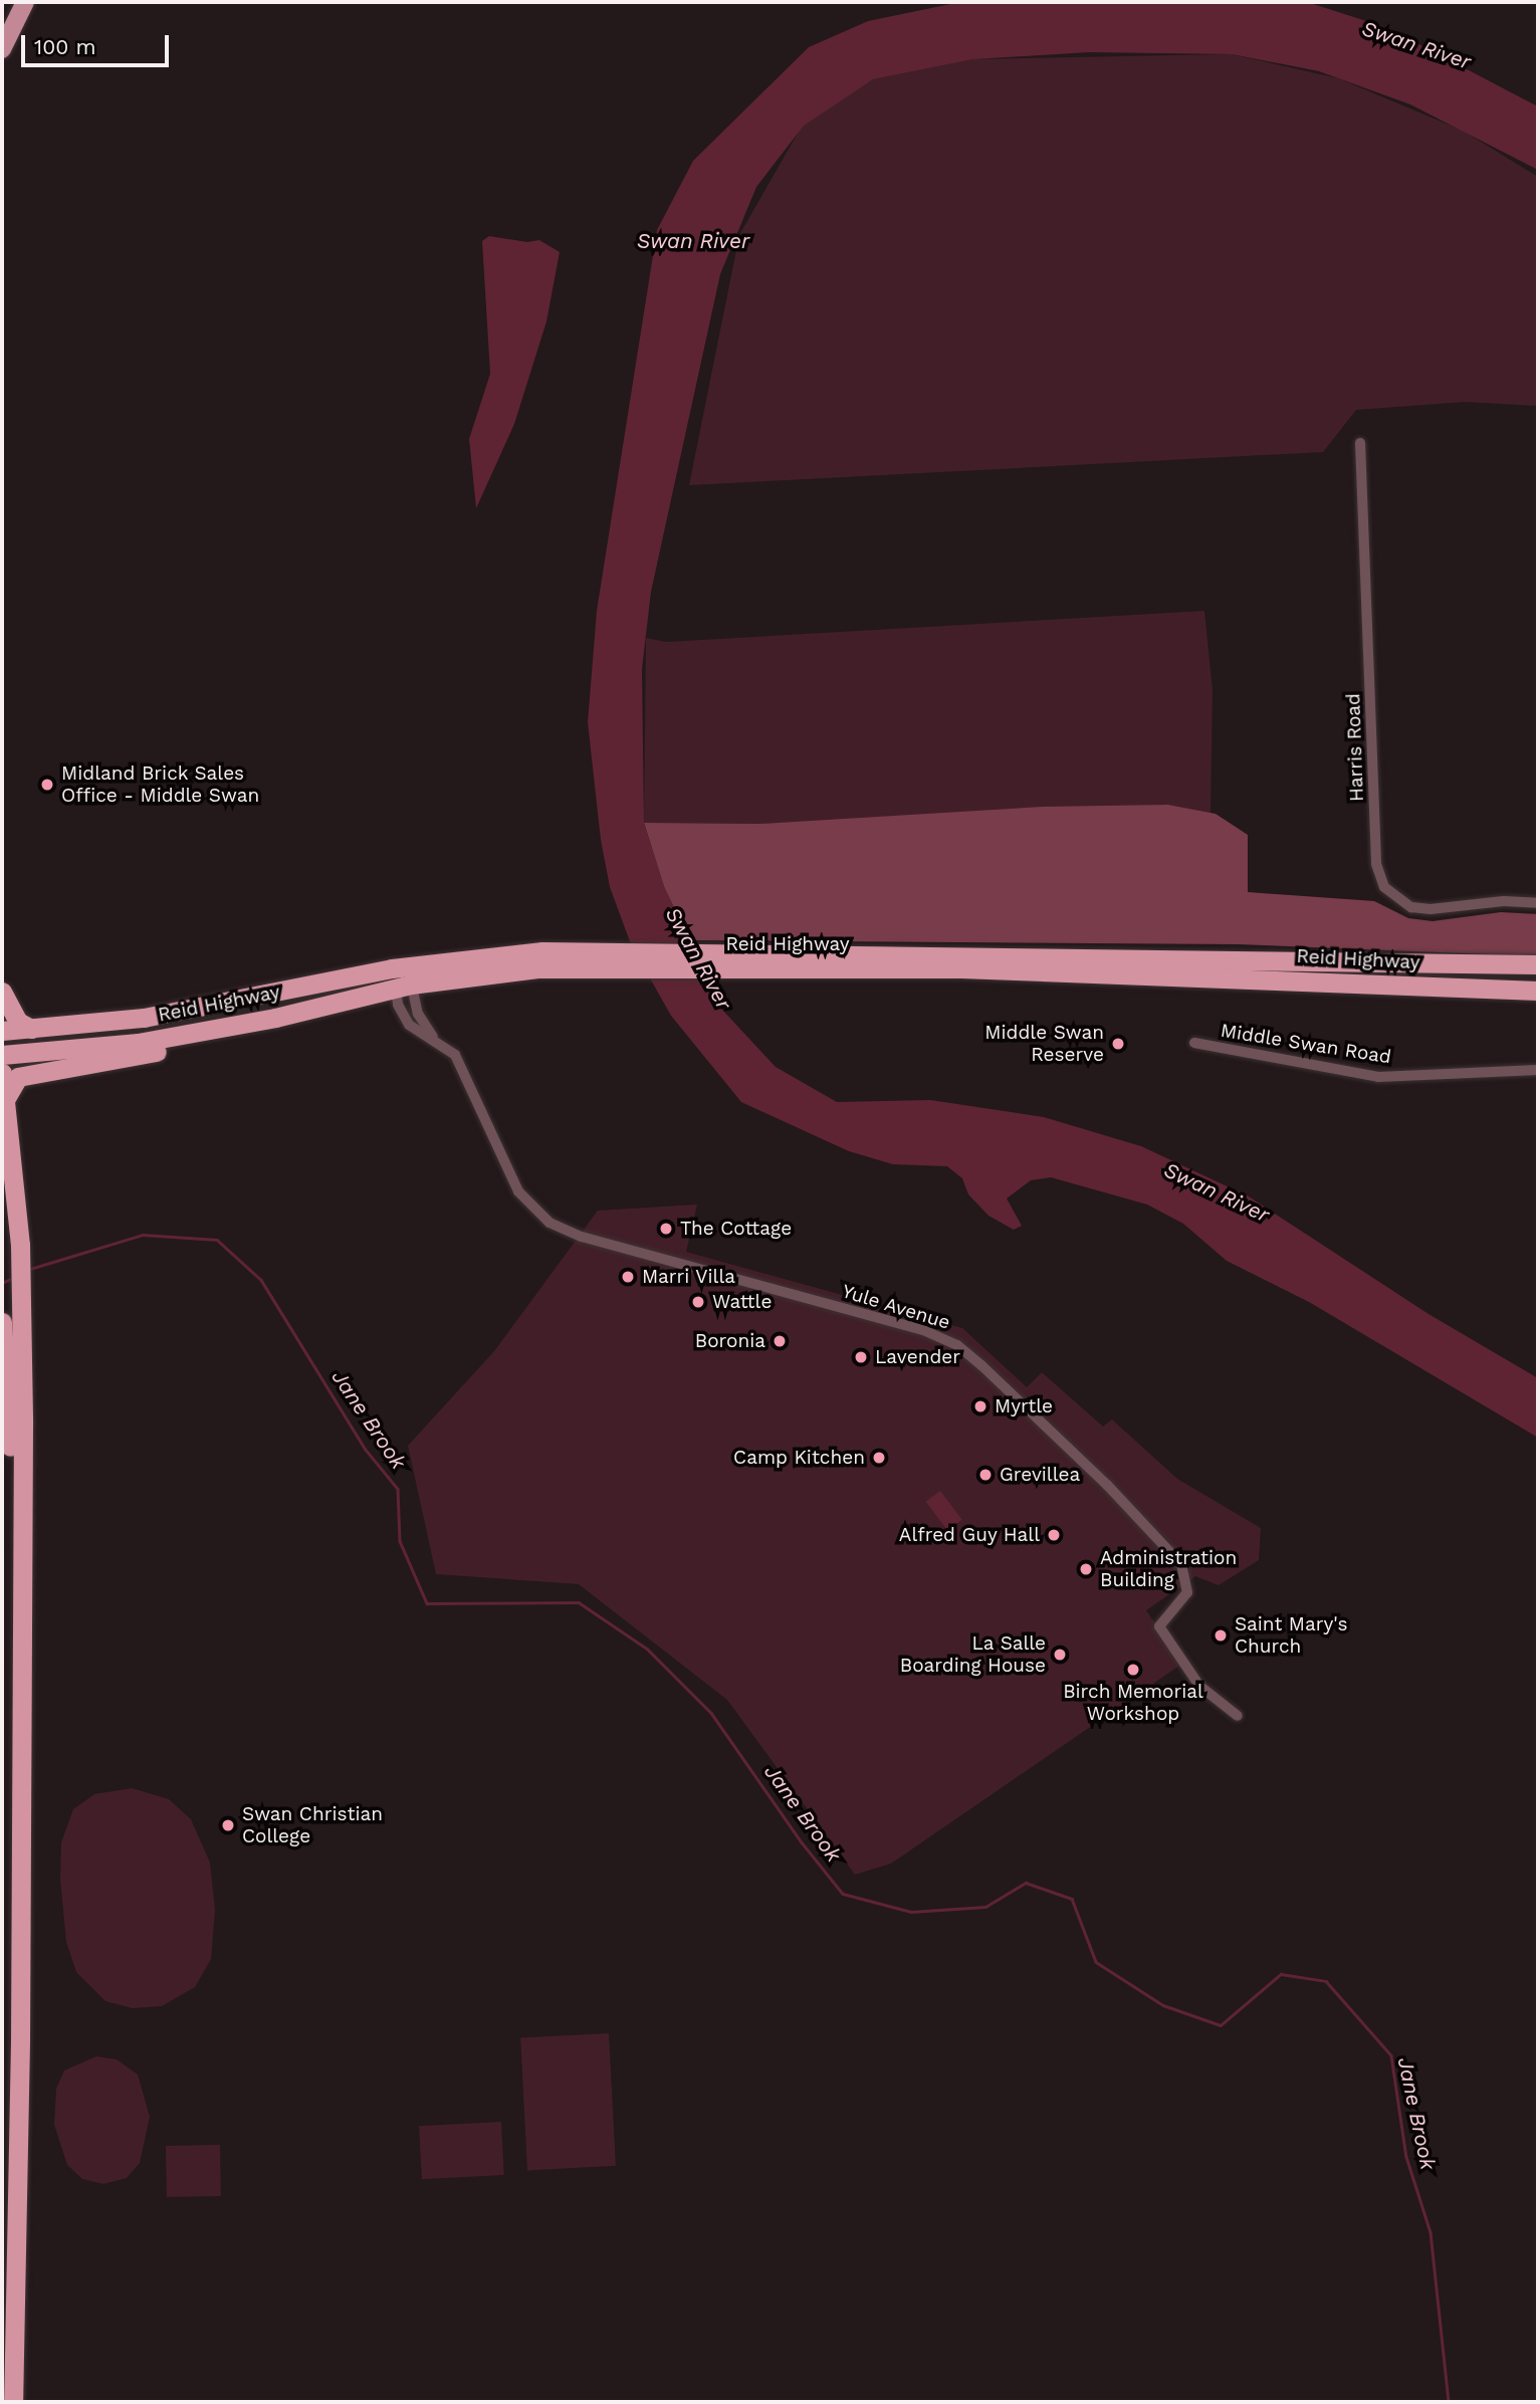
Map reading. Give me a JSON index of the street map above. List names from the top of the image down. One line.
{"streets":{"highway":["Reid Highway"],"street":["Harris Road","Middle Swan Road","Yule Avenue"]},"crossings":[["Reid Highway","Yule Avenue"]],"water":["Swan River","Jane Brook"],"places":["Midland Brick Sales Office - Middle Swan","Middle Swan Reserve","The Cottage","Marri Villa","Wattle","Boronia","Lavender","Myrtle","Camp Kitchen","Grevillea","Alfred Guy Hall","Administration Building","Saint Mary's Church","La Salle Boarding House","Birch Memorial Workshop","Swan Christian College"],"scale_bar":"100 m"}
